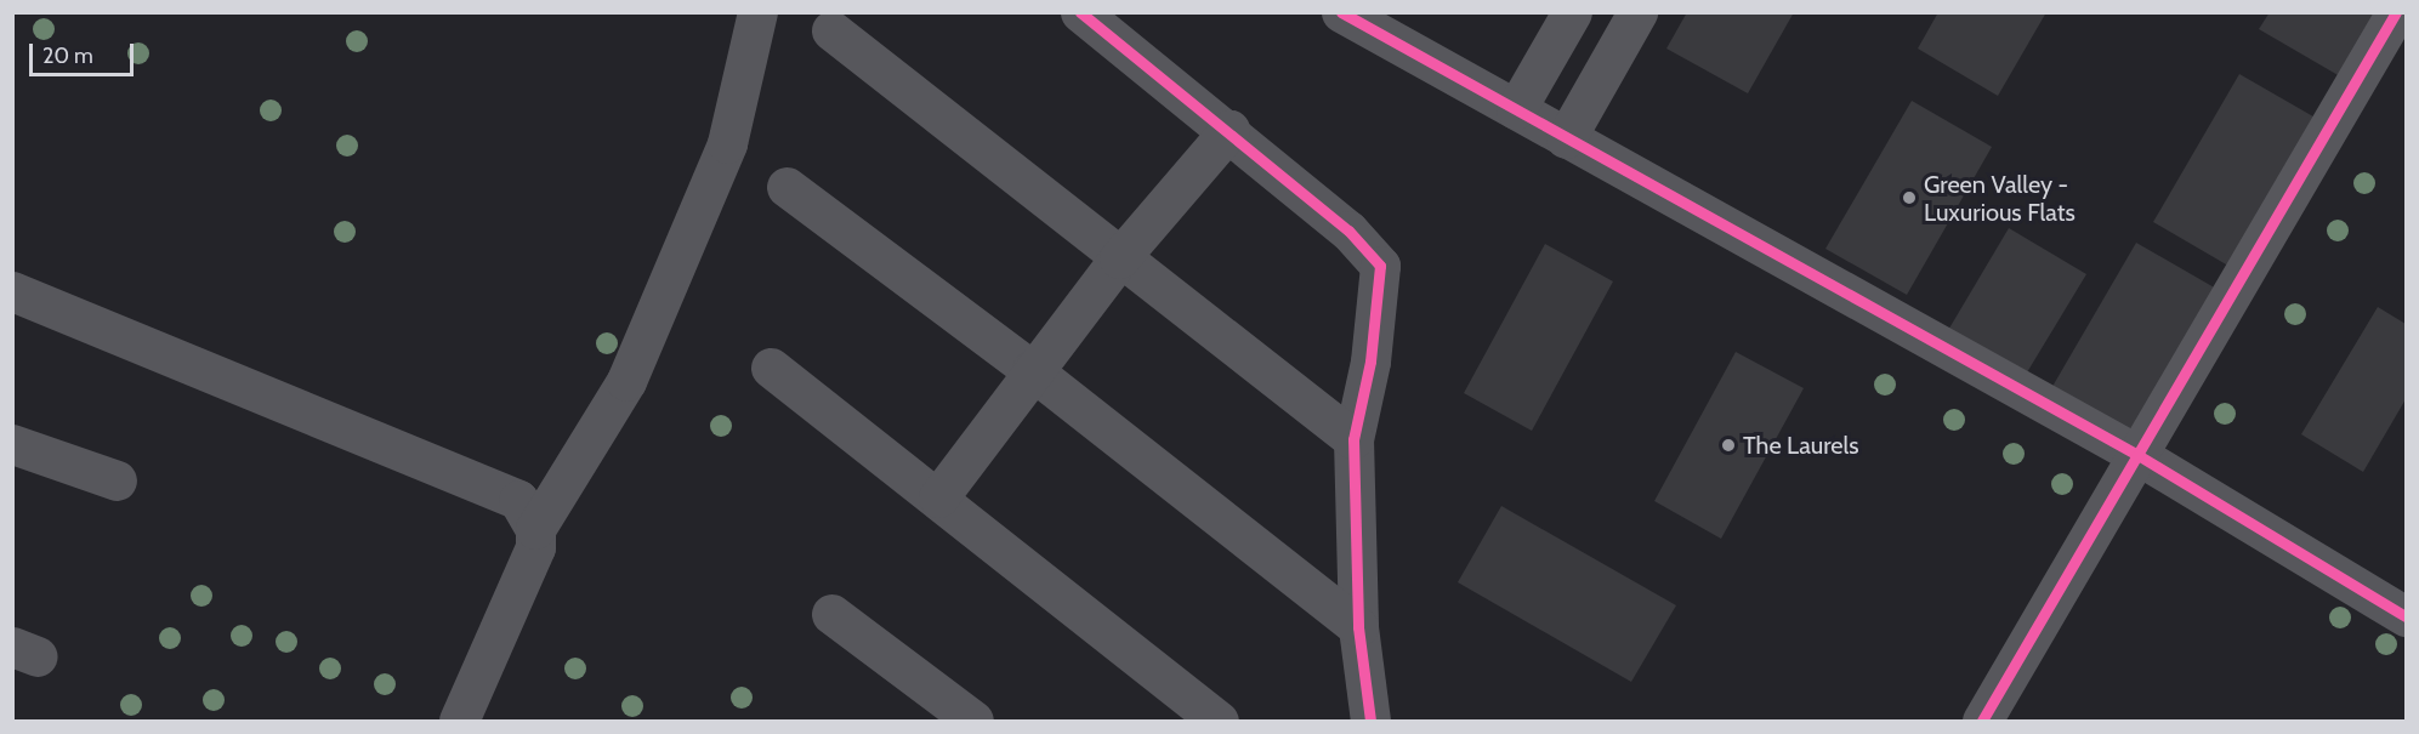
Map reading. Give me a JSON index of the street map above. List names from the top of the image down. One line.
{"places":["Green Valley - Luxurious Flats","The Laurels"],"scale_bar":"20 m"}
